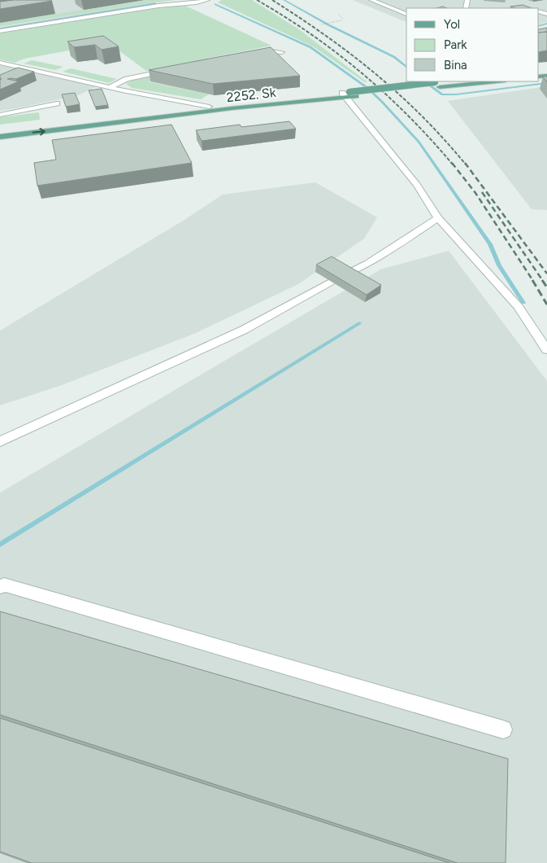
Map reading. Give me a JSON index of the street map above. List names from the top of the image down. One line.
{"streets":{"main road":["2252. Sk"]},"legend":["Yol","Park","Bina"]}
